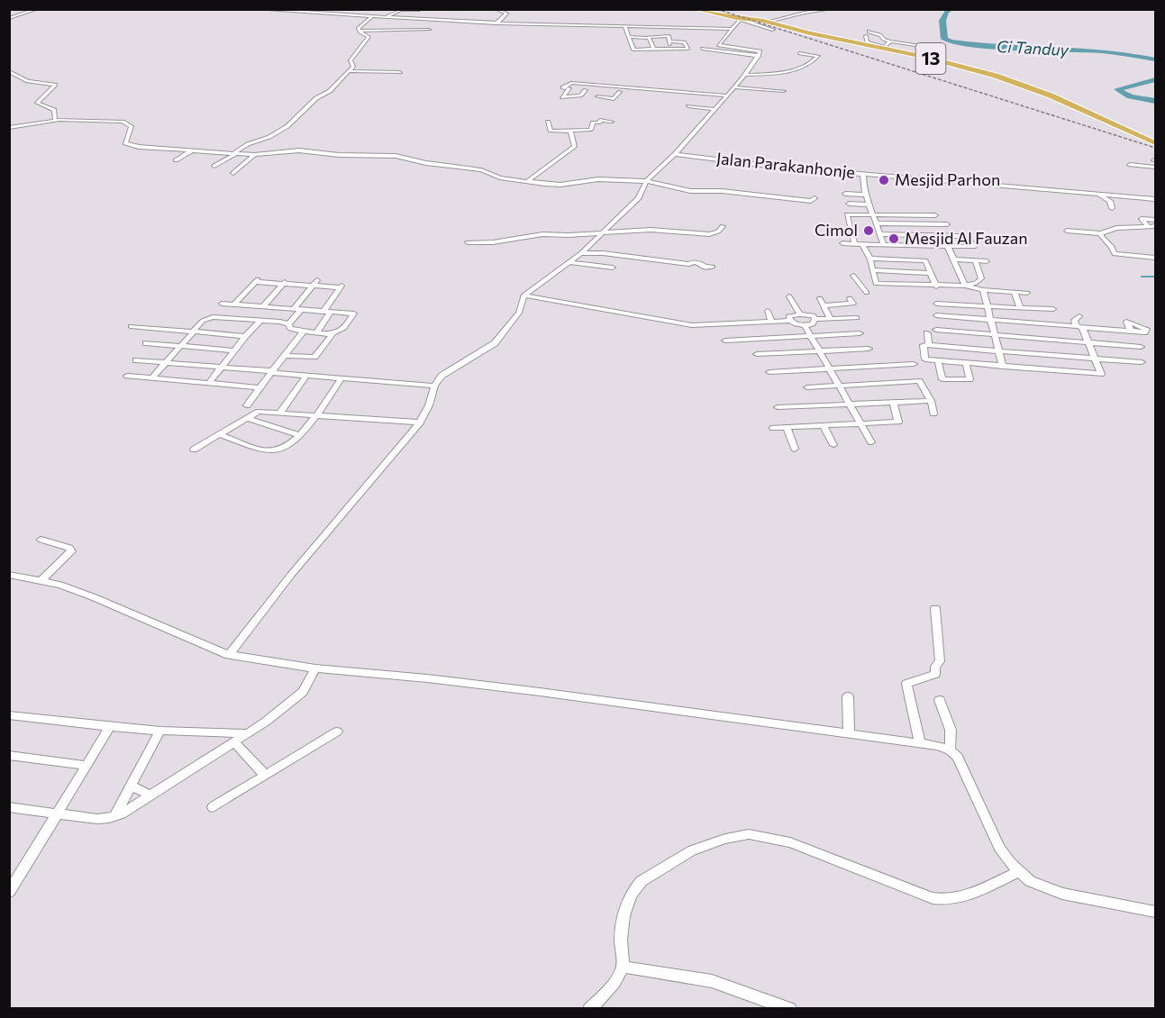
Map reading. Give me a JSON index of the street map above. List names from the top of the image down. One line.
{"streets":{"highway":["13"],"street":["Jalan Parakanhonje"]},"water":["Ci Tanduy"],"places":["Mesjid Parhon","Cimol","Mesjid Al Fauzan"]}
